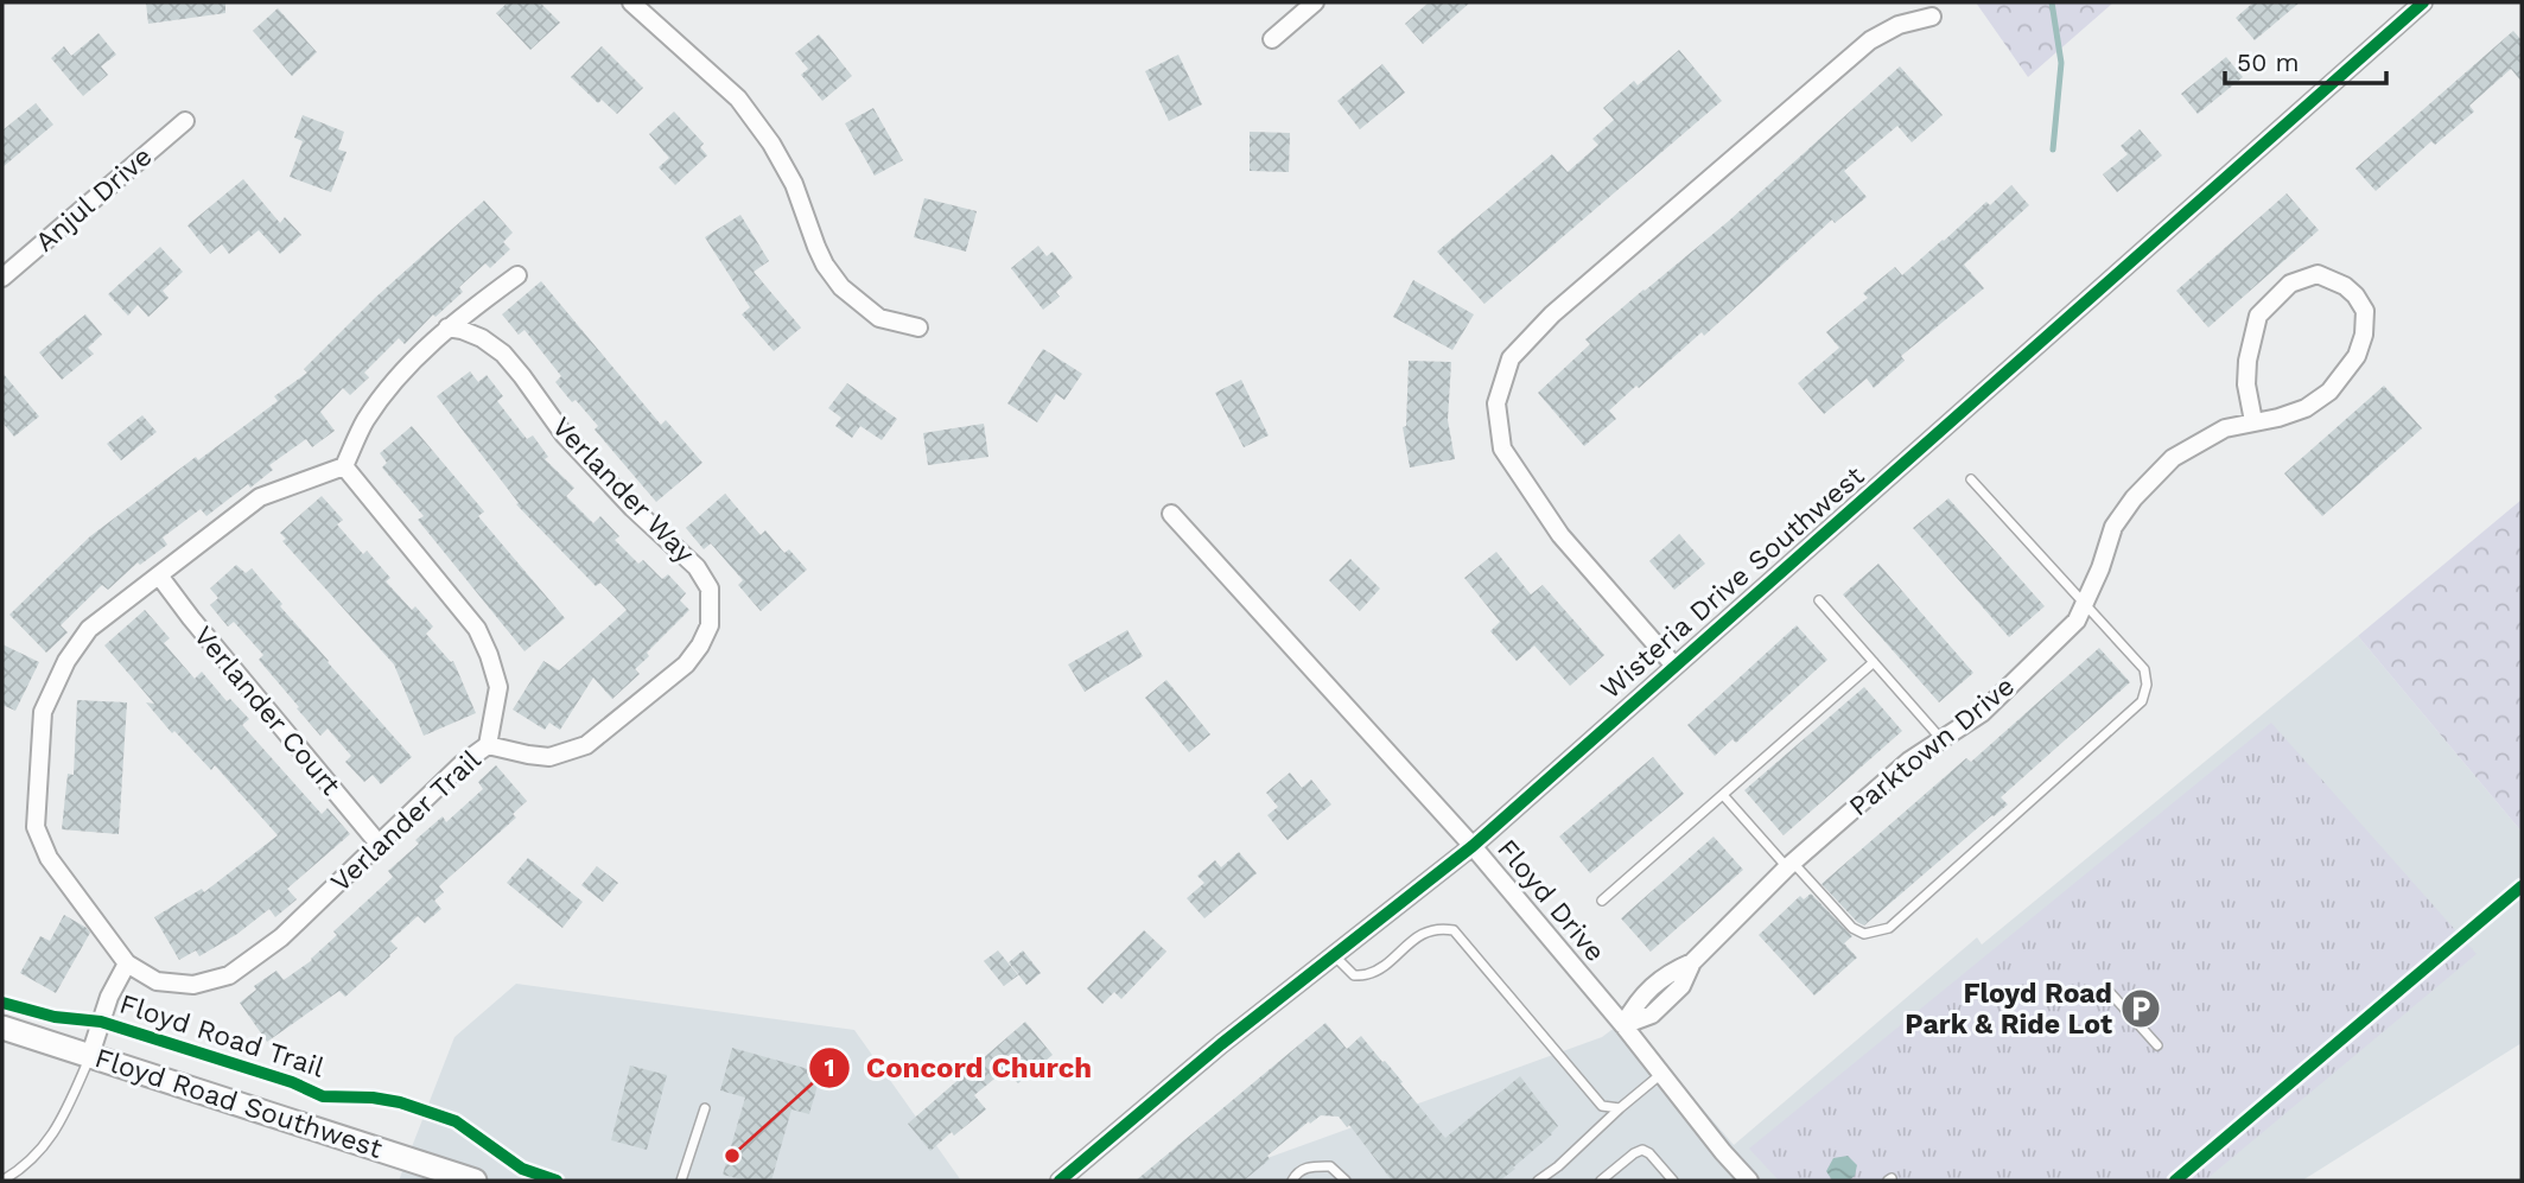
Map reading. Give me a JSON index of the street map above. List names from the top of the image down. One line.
{"streets":{"main road":["Floyd Road Southwest"],"street":["Anjul Drive","Verlander Way","Wisteria Drive Southwest","Verlander Court","Parktown Drive","Verlander Trail","Floyd Drive"],"cycle path":["Floyd Road Trail"]},"crossings":[["Verlander Way","Verlander Trail"],["Wisteria Drive Southwest","Floyd Drive"],["Verlander Court","Verlander Trail"],["Parktown Drive","Floyd Drive"]],"places":{"parking":["Floyd Road Park & Ride Lot"],"other":["Concord Church"]},"scale_bar":"50 m"}
